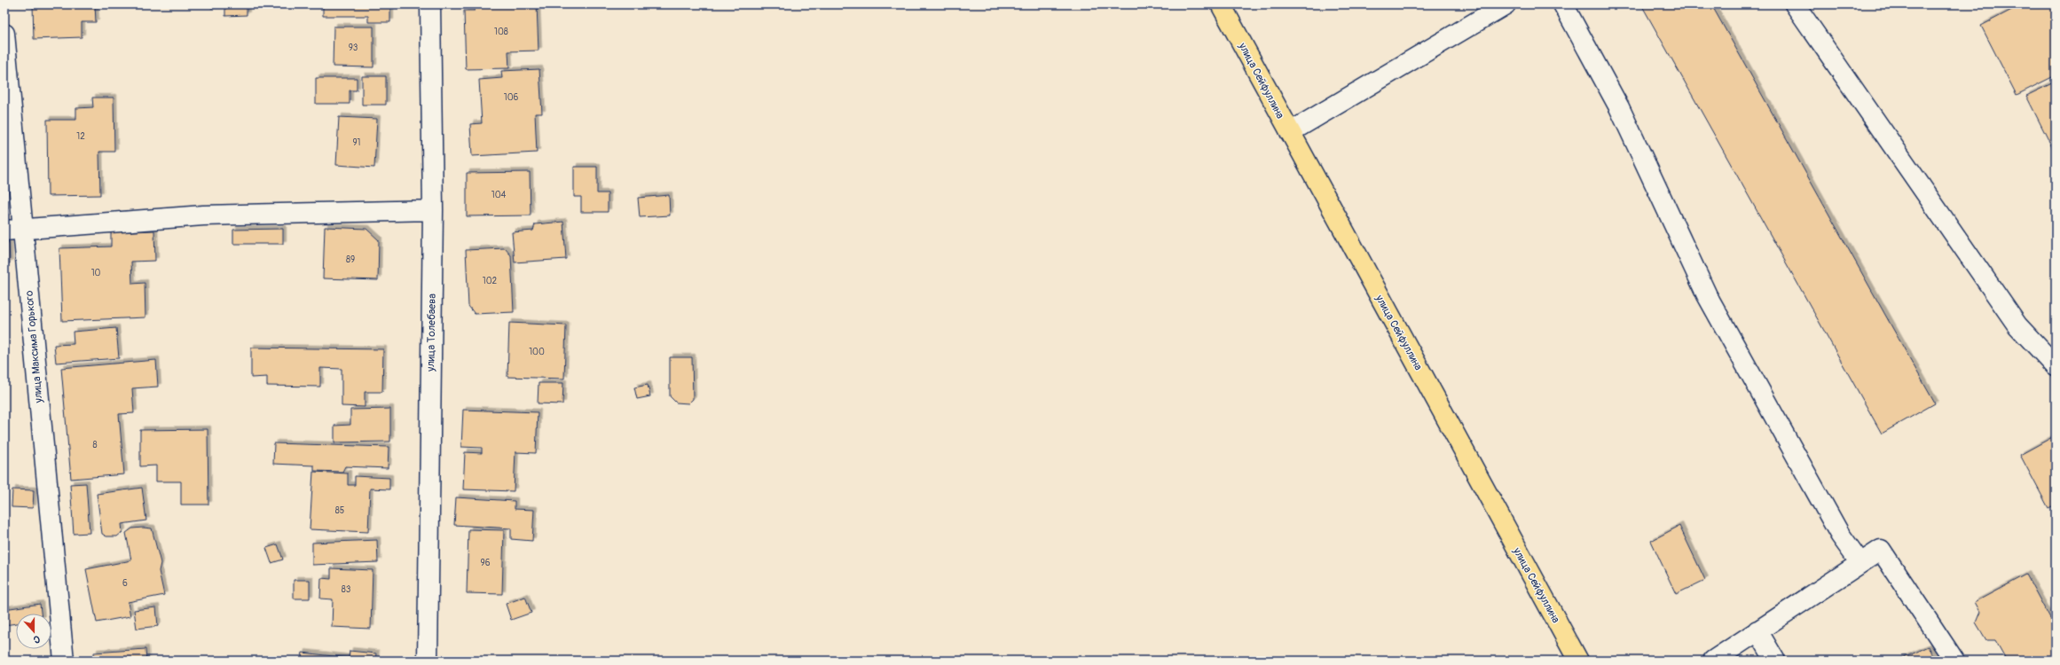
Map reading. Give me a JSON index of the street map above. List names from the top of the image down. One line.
{"streets":{"main road":["улица Сейфуллина"],"street":["улица Толебаева","улица Максима Горького"]},"house_numbers":["108","93","106","12","91","104","89","10","102","100","8","85","96","6","83"],"north":"bottom"}
